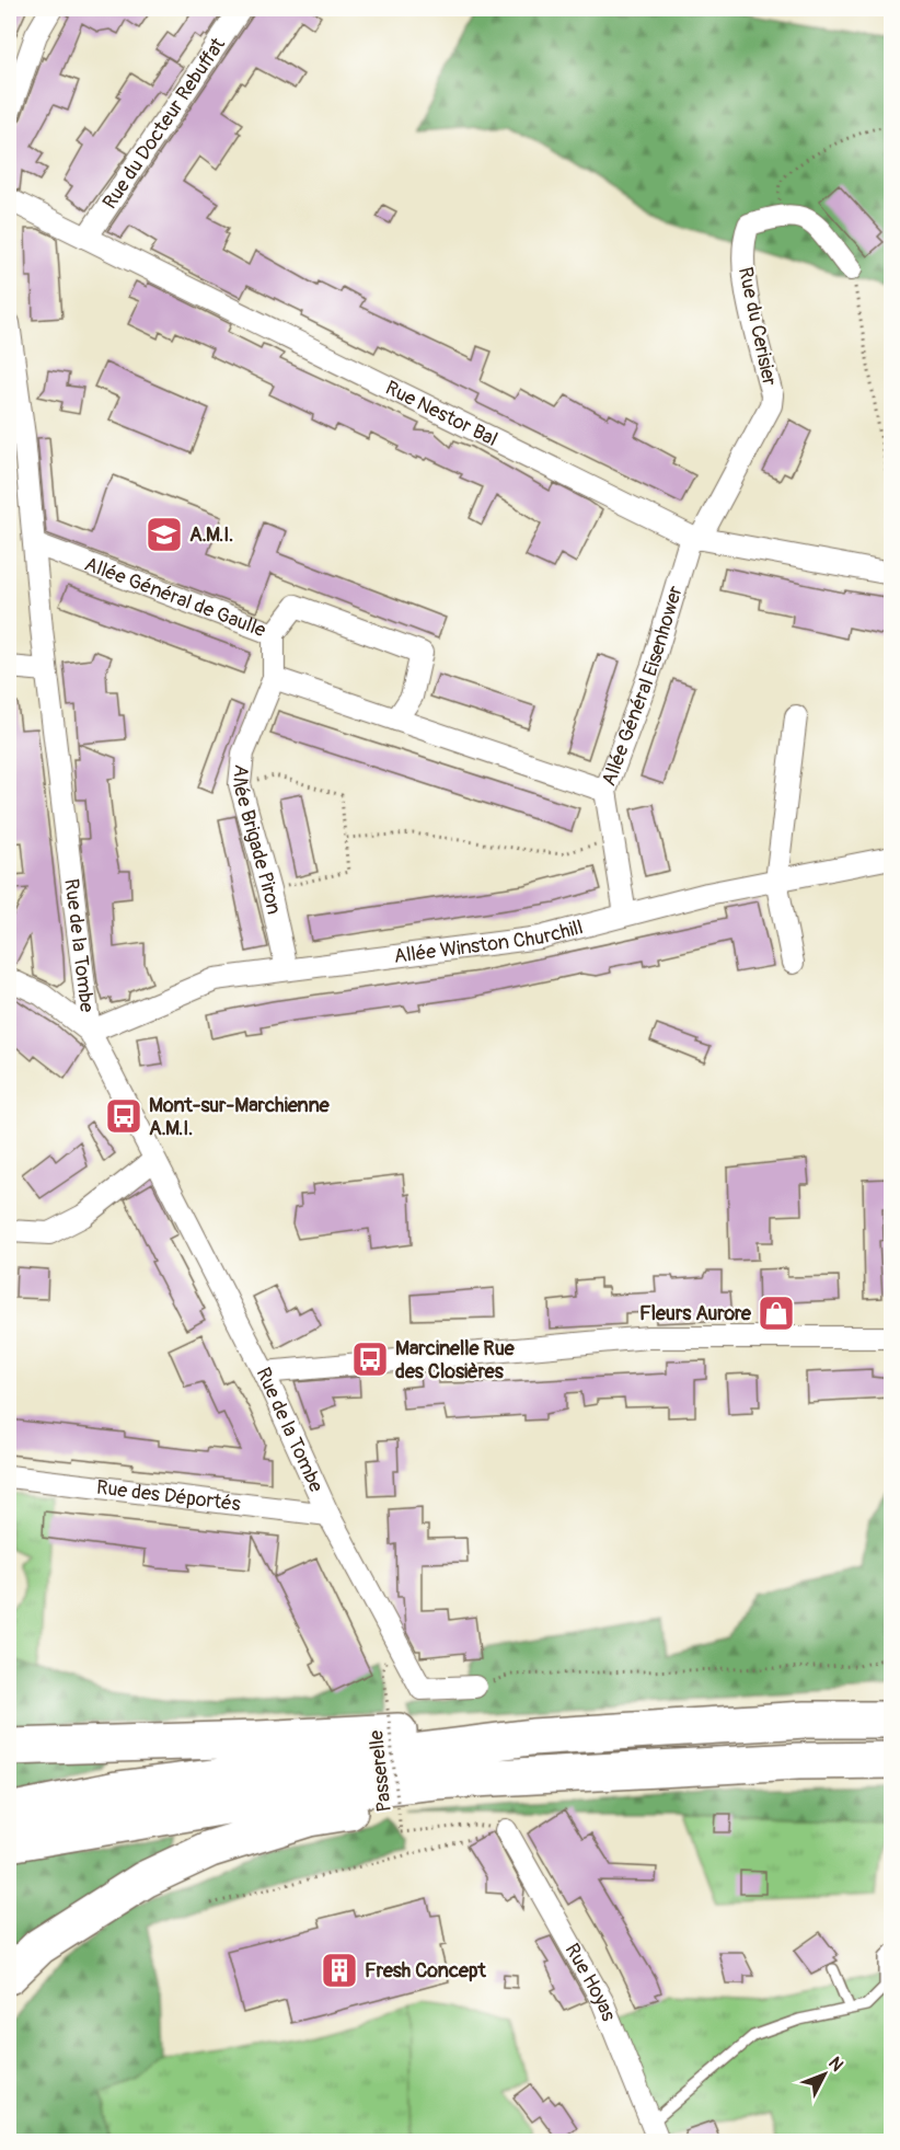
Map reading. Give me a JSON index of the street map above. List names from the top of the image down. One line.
{"streets":{"street":["Rue du Docteur Rebuffat","Rue du Cerisier","Rue Nestor Bal","Allée Général de Gaulle","Allée Général Eisenhower","Allée Brigade Piron","Allée Winston Churchill","Rue de la Tombe","Rue des Déportés","Rue Hoyas"],"path":["Passerelle"]},"crossings":[["Rue du Docteur Rebuffat","Rue Nestor Bal"],["Rue du Cerisier","Rue Nestor Bal"],["Rue du Cerisier","Allée Général Eisenhower"],["Rue Nestor Bal","Allée Général Eisenhower"],["Allée Général de Gaulle","Allée Brigade Piron"],["Allée Général de Gaulle","Rue de la Tombe"],["Allée Général Eisenhower","Allée Winston Churchill"],["Allée Brigade Piron","Allée Winston Churchill"],["Allée Winston Churchill","Rue de la Tombe"],["Rue de la Tombe","Rue des Déportés"]],"places":{"school or university":["A.M.I."],"bus stop":["Mont-sur-Marchienne A.M.I.","Marcinelle Rue des Closières"],"shop":["Fleurs Aurore"],"building":["Fresh Concept"]},"north":"top right"}
